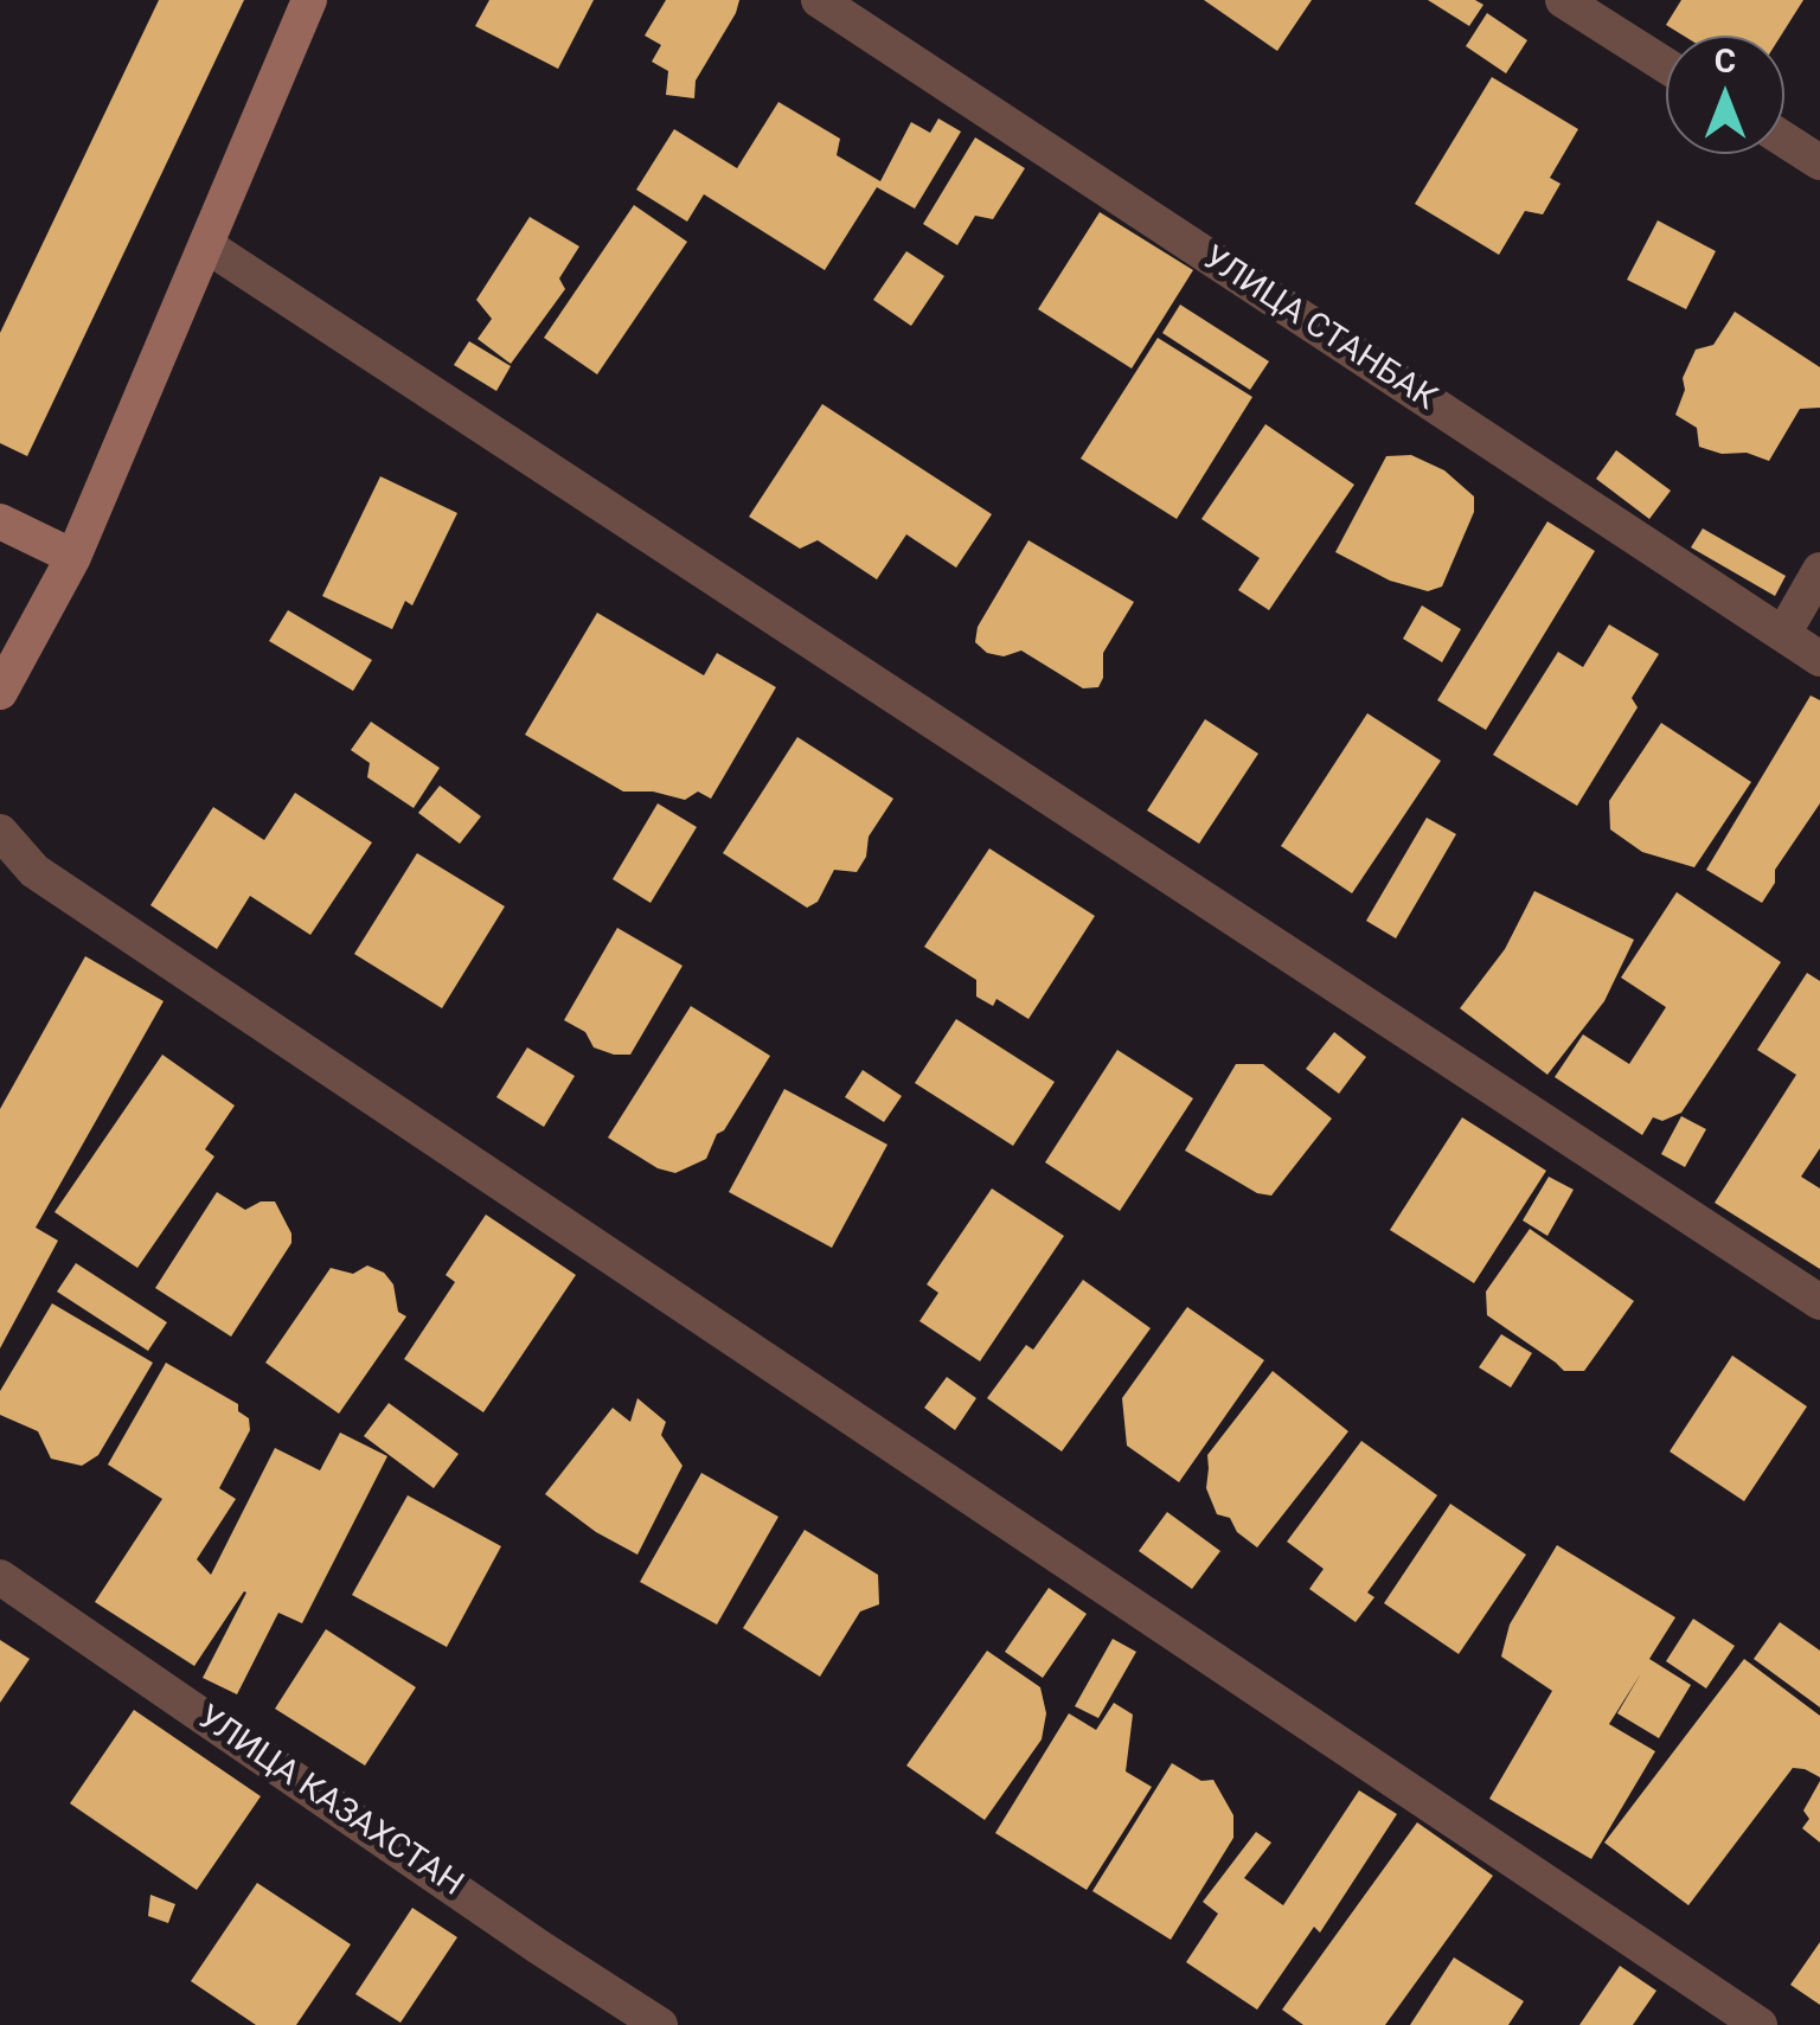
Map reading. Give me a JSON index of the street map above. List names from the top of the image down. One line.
{"streets":{"street":["УЛИЦА СТАНБАК","УЛИЦА КАЗАХСТАН"]},"north":"top"}
